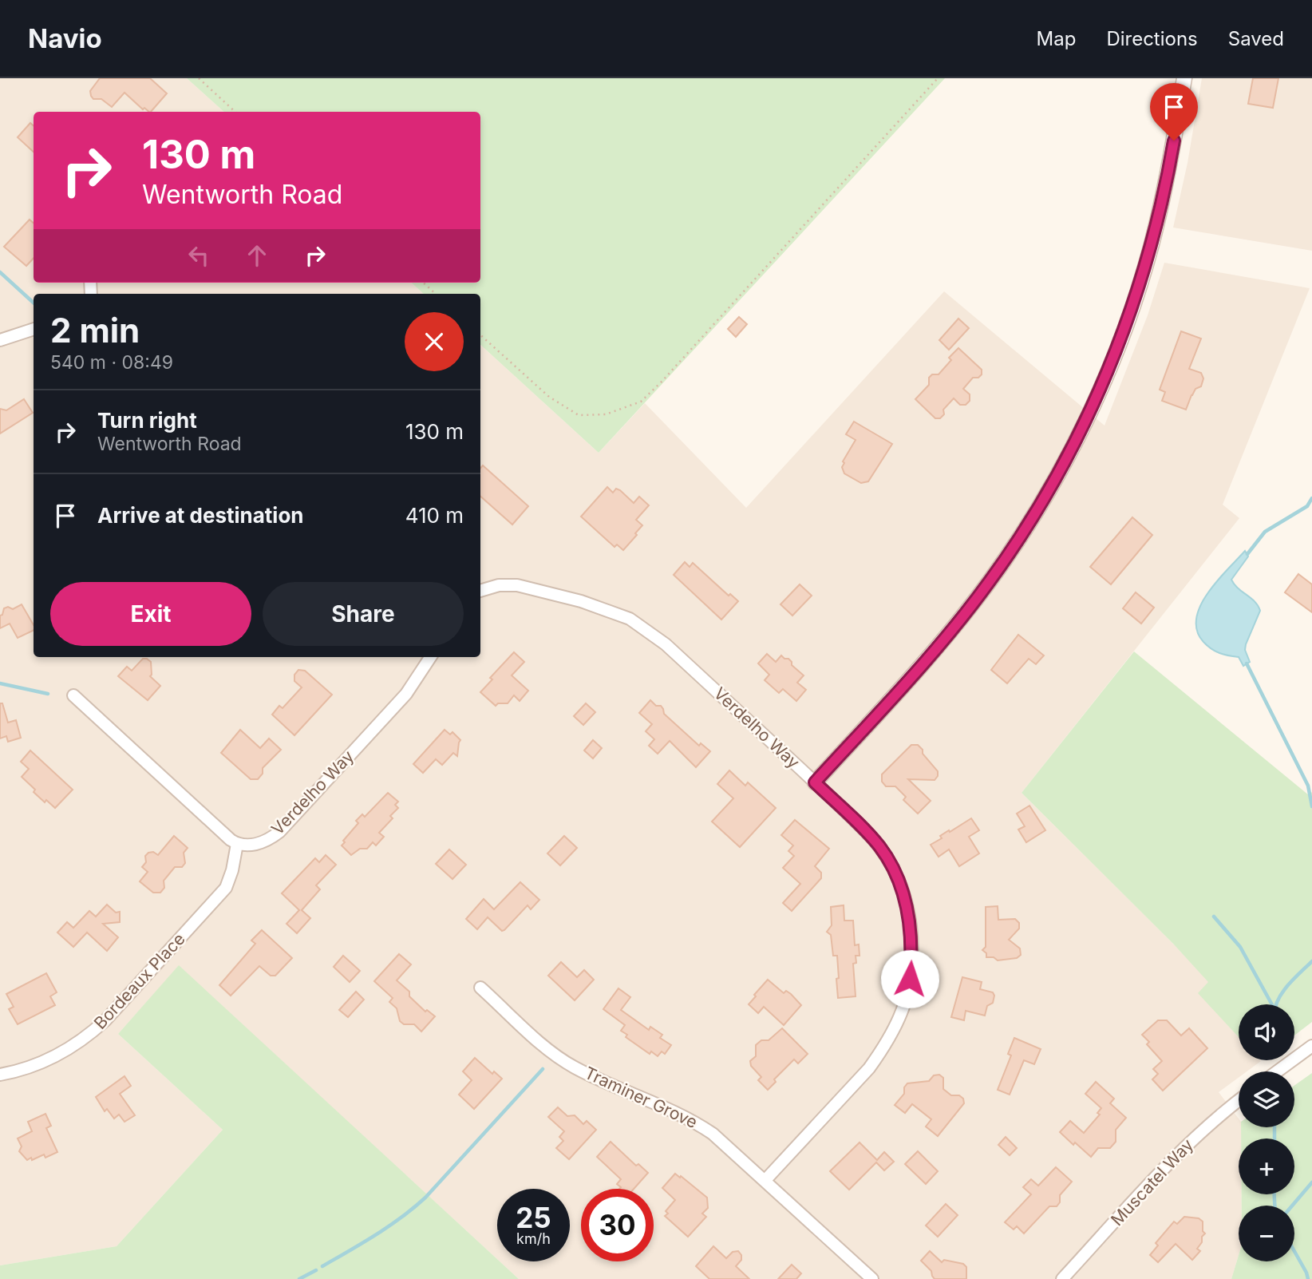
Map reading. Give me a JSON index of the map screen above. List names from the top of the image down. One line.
{"streets":{"street":["Verdelho Way","Bordeaux Place","Traminer Grove","Muscatel Way"]},"crossings":[["Verdelho Way","Bordeaux Place"],["Verdelho Way","Traminer Grove"]],"page":{"header":"Navio","nav":["Map","Directions","Saved"],"turn":["130 m","Wentworth Road"],"heading":["2 min","540 m · 08:49"],"list":[{"name":"Turn right","note":"Wentworth Road","value":"130 m"},{"name":"Arrive at destination","value":"410 m"}],"buttons":["Exit","Share"],"map_buttons":["+","−"],"speed":"25 km/h","limit":"30"}}
